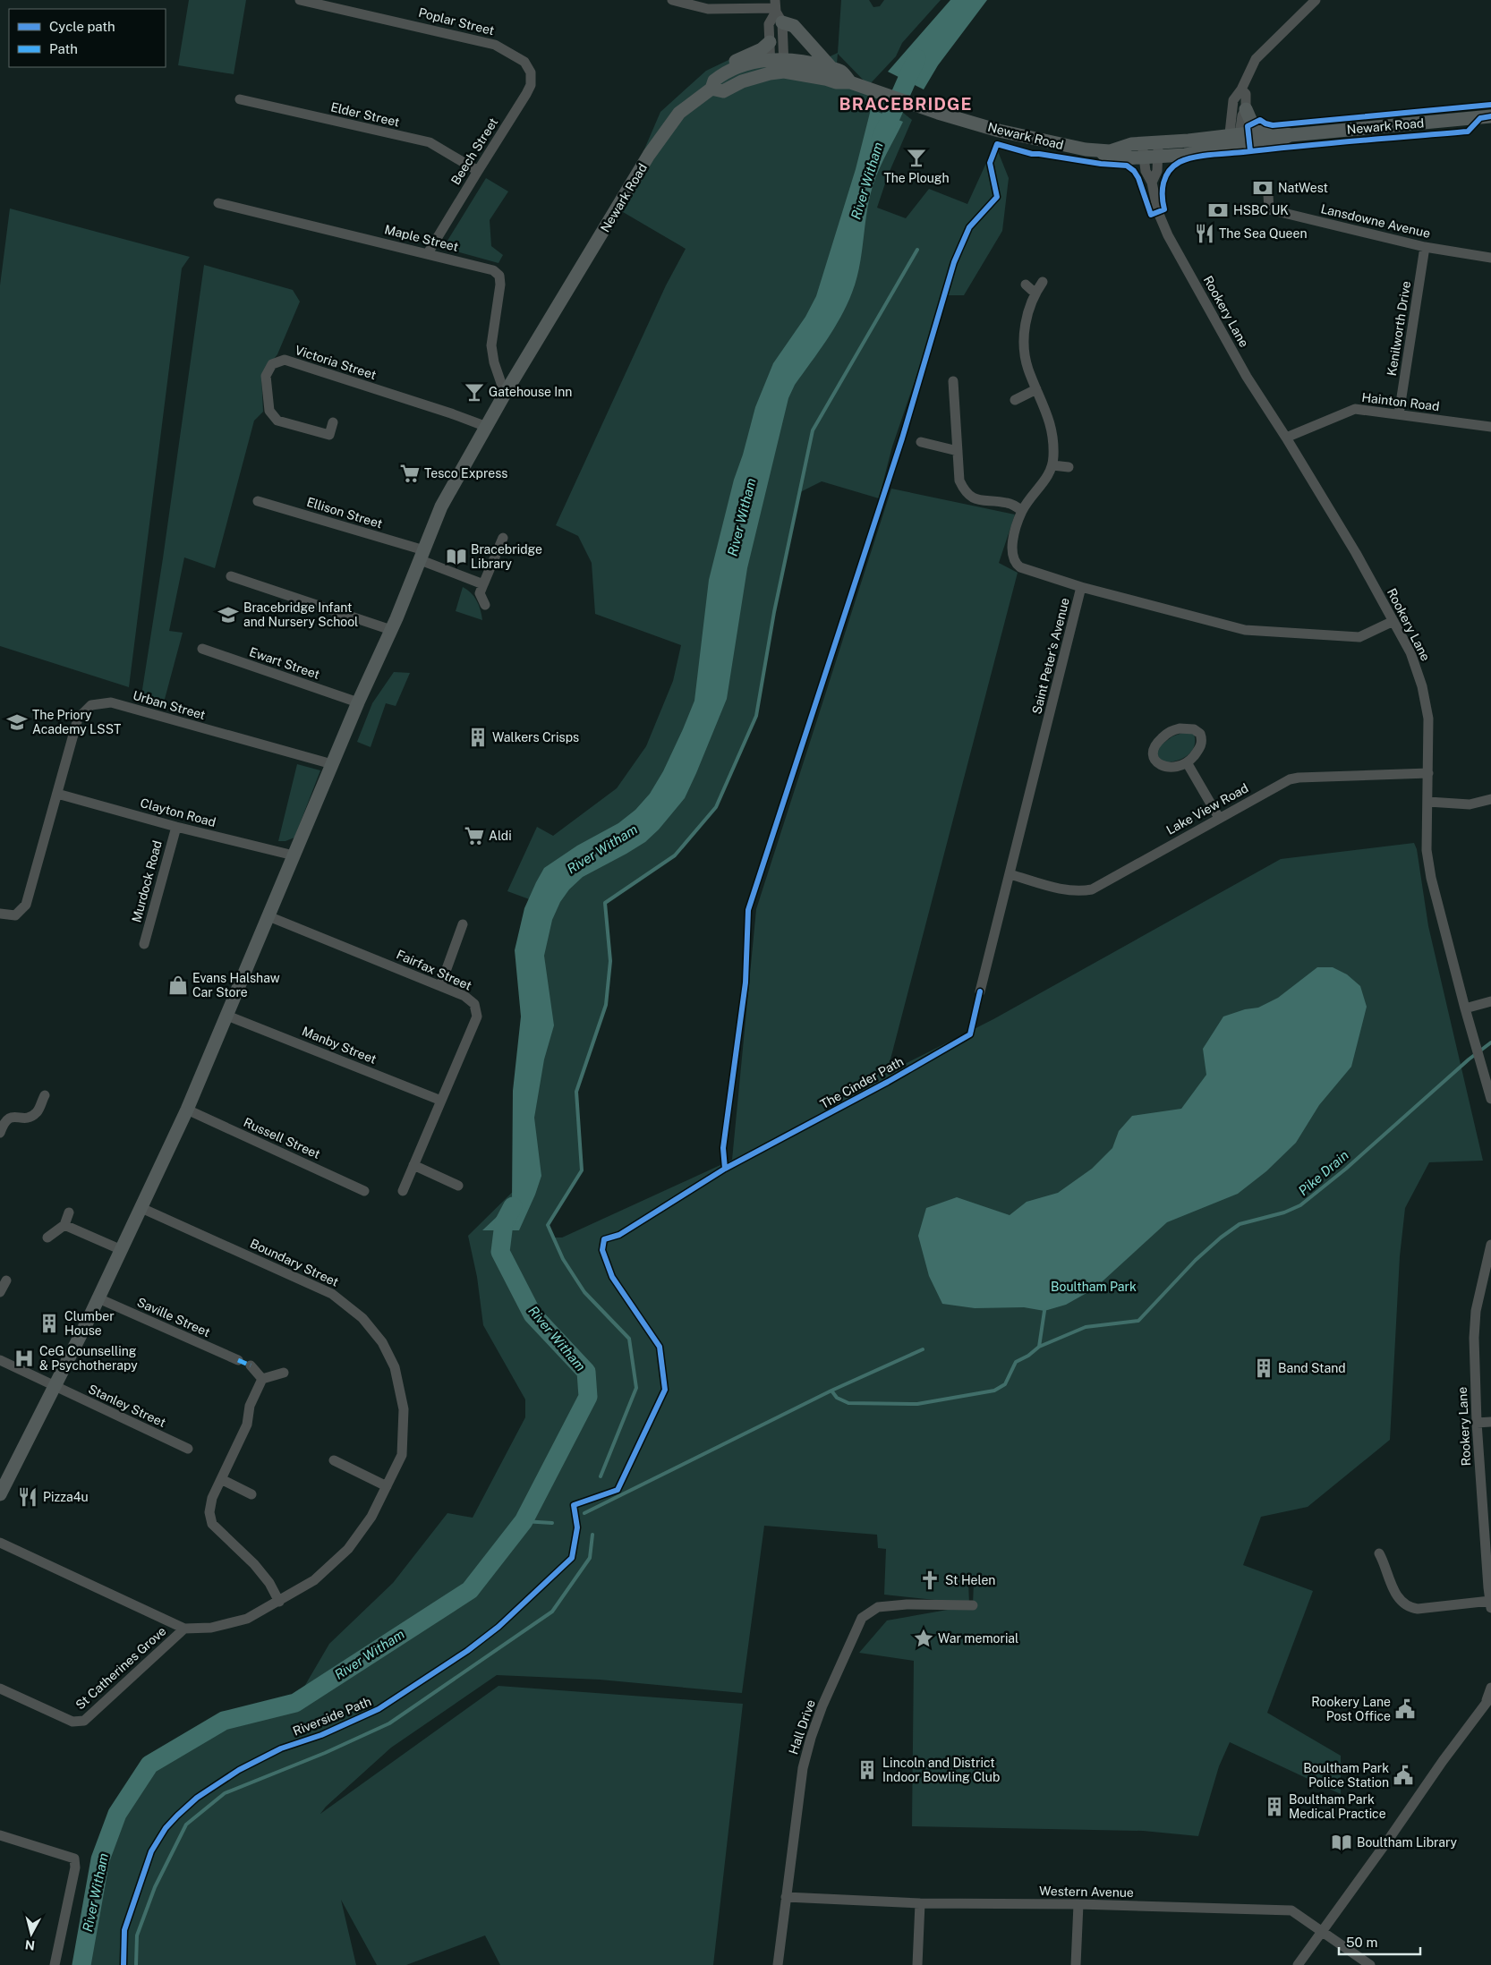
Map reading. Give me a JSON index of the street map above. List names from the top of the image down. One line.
{"streets":{"main road":["Newark Road"],"street":["Poplar Street","Elder Street","Beech Street","Lansdowne Avenue","Maple Street","Rookery Lane","Kenilworth Drive","Victoria Street","Hainton Road","Ellison Street","Saint Peter's Avenue","Ewart Street","Urban Street","Lake View Road","Clayton Road","Murdock Road","Fairfax Street","Manby Street","Russell Street","Boundary Street","Saville Street","Stanley Street","St Catherines Grove","Hall Drive","Western Avenue"],"cycle path":["The Cinder Path"]},"crossings":[["Poplar Street","Beech Street"],["Elder Street","Beech Street"],["Newark Road","Maple Street"],["Newark Road","Rookery Lane"],["Newark Road","Victoria Street"],["Newark Road","Ellison Street"],["Newark Road","Ewart Street"],["Newark Road","Urban Street"],["Newark Road","Clayton Road"],["Newark Road","Fairfax Street"],["Newark Road","Manby Street"],["Newark Road","Russell Street"],["Newark Road","Boundary Street"],["Newark Road","Saville Street"],["Newark Road","Stanley Street"],["Beech Street","Maple Street"],["Lansdowne Avenue","Kenilworth Drive"],["Rookery Lane","Hainton Road"],["Rookery Lane","Saint Peter's Avenue"],["Rookery Lane","Lake View Road"],["Kenilworth Drive","Hainton Road"],["Saint Peter's Avenue","Lake View Road"],["Urban Street","Clayton Road"],["Clayton Road","Murdock Road"],["Fairfax Street","Manby Street"],["Boundary Street","St Catherines Grove"],["Hall Drive","Western Avenue"]],"districts":["BRACEBRIDGE"],"water":["River Witham","Pike Drain"],"parks":["Boultham Park"],"places":{"bar":["The Plough","Gatehouse Inn"],"bank":["NatWest","HSBC UK"],"restaurant":["The Sea Queen","Pizza4u"],"supermarket":["Tesco Express","Aldi"],"library":["Bracebridge Library","Boultham Library"],"school or university":["Bracebridge Infant and Nursery School","The Priory Academy LSST"],"building":["Walkers Crisps","Clumber House","Band Stand","Lincoln and District Indoor Bowling Club","Boultham Park Medical Practice"],"shop":["Evans Halshaw Car Store"],"hospital":["CeG Counselling & Psychotherapy"],"church":["St Helen"],"place":["War memorial"],"public building":["Rookery Lane Post Office","Boultham Park Police Station"]},"legend":["Cycle path","Path"],"scale_bar":"50 m","north":"bottom"}
